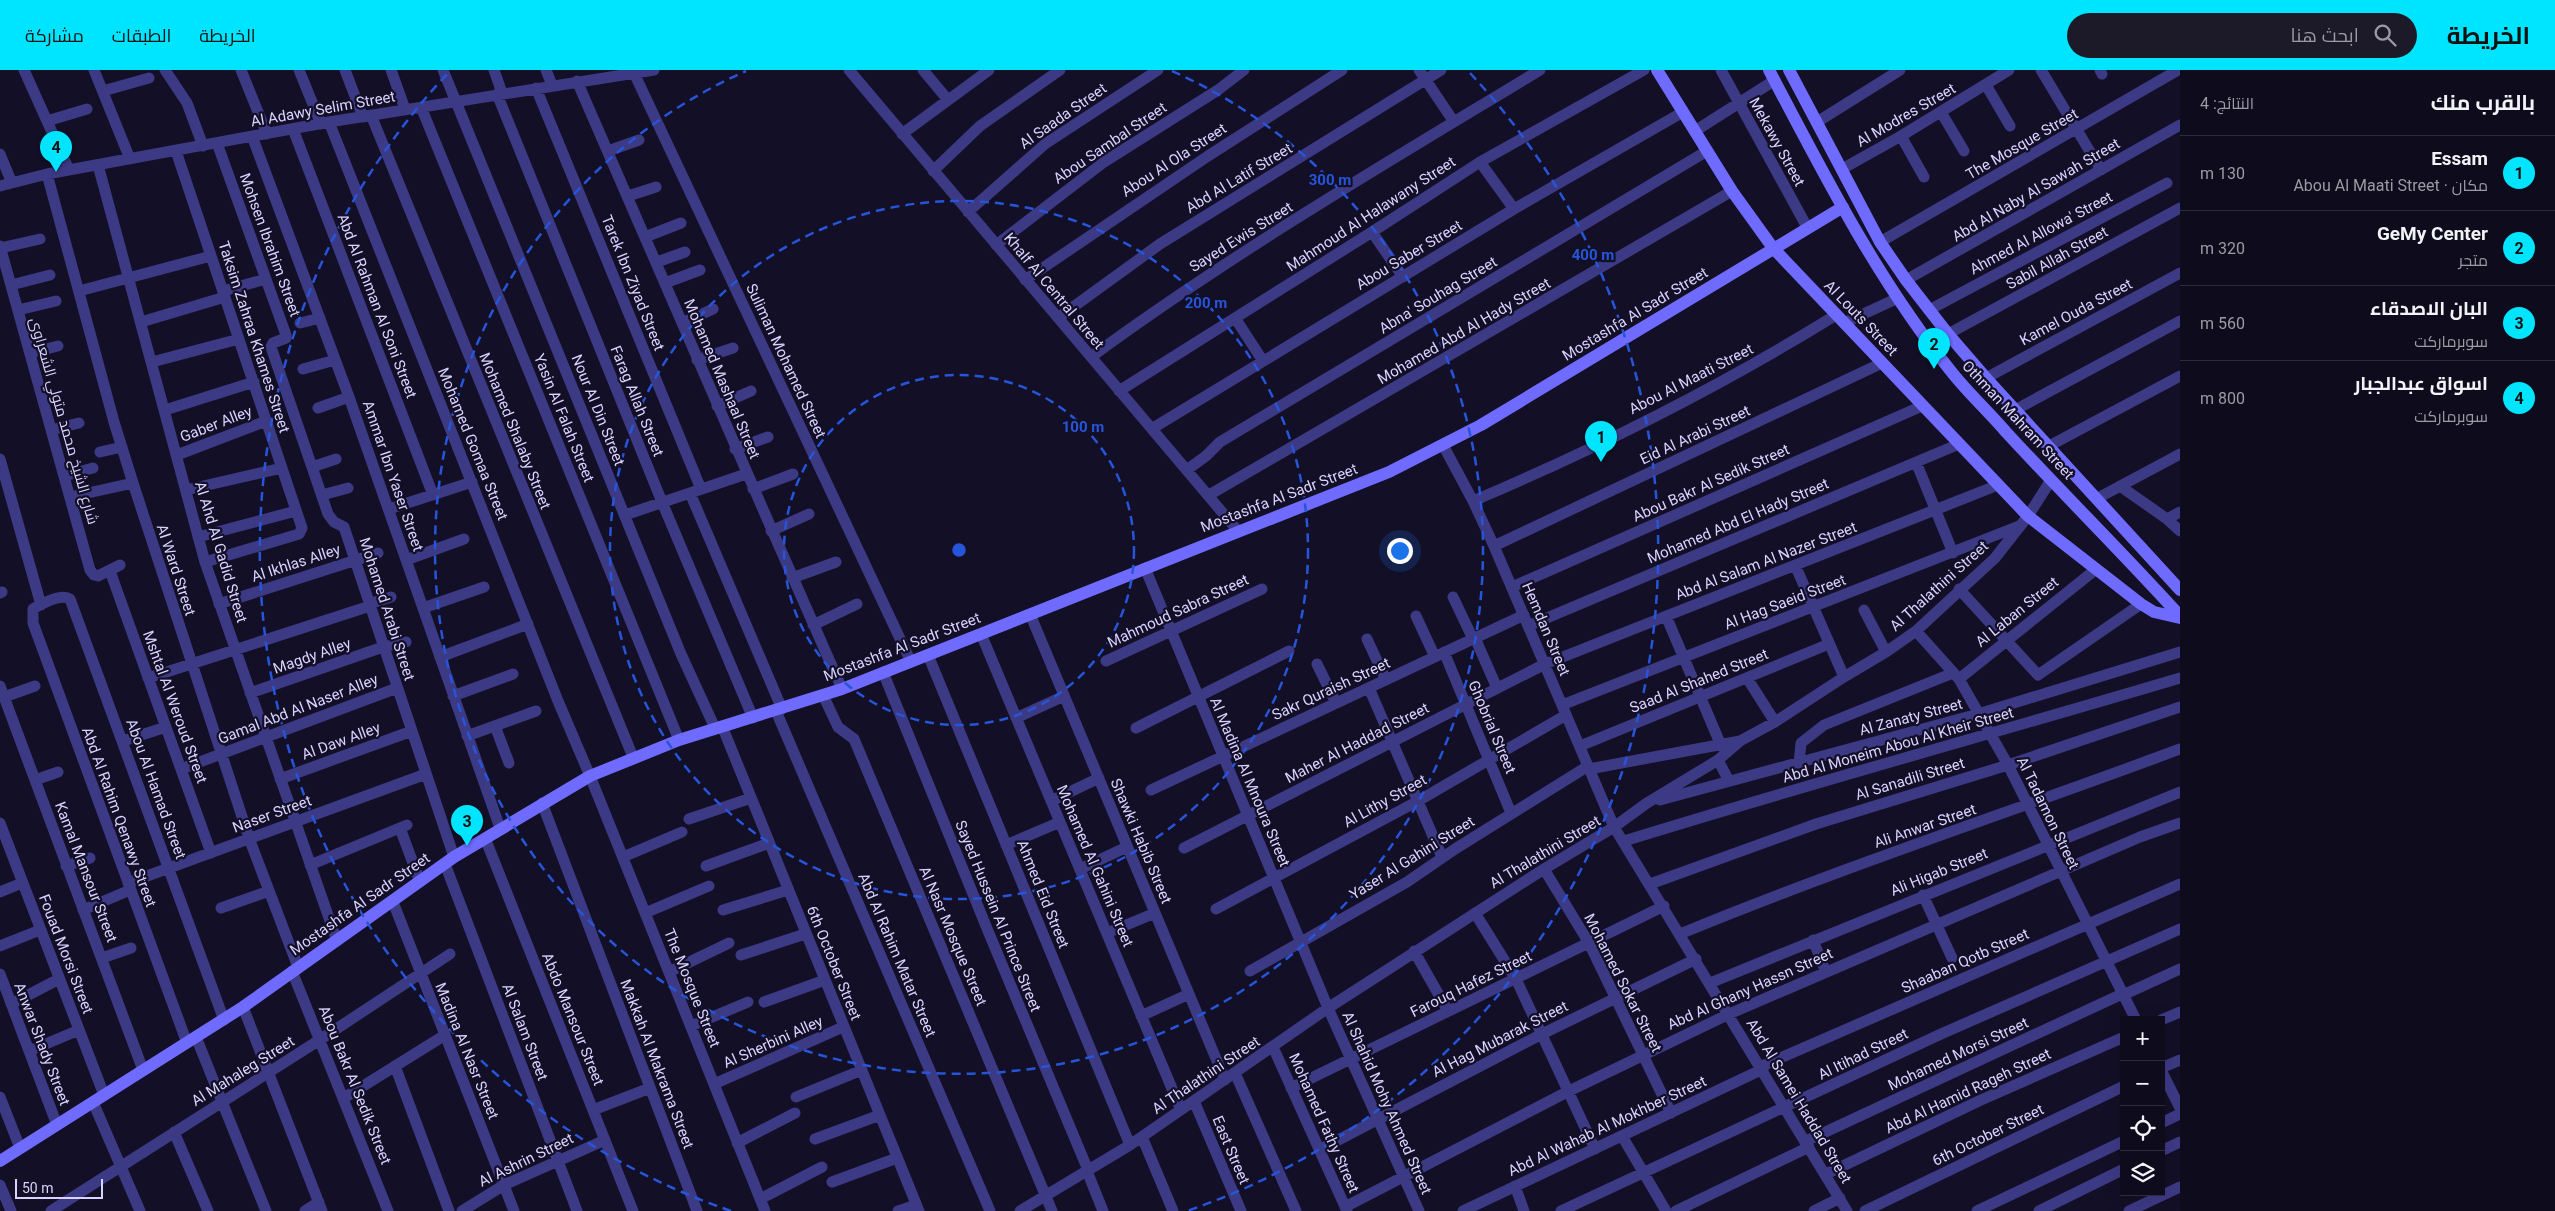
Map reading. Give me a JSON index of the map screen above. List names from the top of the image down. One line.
{"streets":{"street":["Al Adawy Selim Street","Al Modres Street","Al Saada Street","Mekawy Street","Abou Sambal Street","The Mosque Street","Abou Al Ola Street","Abd Al Latif Street","Abd Al Naby Al Sawah Street","Mahmoud Al Halawany Street","Ahmed Al Allowa' Street","Sayed Ewis Street","Mohsen Ibrahim Street","Abou Saber Street","Sabil Allah Street","Tarek Ibn Ziyad Street","Khalf Al Central Street","Abna' Souhag Street","Abd Al Rahman Al Soni Street","Kamel Ouda Street","Mostashfa Al Sadr Street","Al Louts Street","Mohamed Abd Al Hady Street","Taksim Zahraa Khames Street","Suliman Mohamed Street","Mohamed Mashaal Street","Abou Al Maati Street","Farag Allah Street","Nour Al Din Street","Yasin Al Falah Street","Othman Mahram Street","شارع الشيخ محمد متولي الشعراوى","Gaber Alley","Mohamed Shalaby Street","Eid Al Arabi Street","Mohamed Gomaa Street","Ammar Ibn Yaser Street","Abou Bakr Al Sedik Street","Mohamed Abd El Hady Street","Al Ahd Al Gadid Street","Abd Al Salam Al Nazer Street","Al Ikhlas Alley","Al Ward Street","Al Thalathini Street","Al Hag Saeid Street","Mohamed Arabi Street","Mahmoud Sabra Street","Al Laban Street","Hemdan Street","Magdy Alley","Saad Al Shahed Street","Sakr Quraish Street","Mshtal Al Weroud Street","Gamal Abd Al Naser Alley","Al Zanaty Street","Ghobrial Street","Al Daw Alley","Maher Al Haddad Street","Abd Al Moneim Abou Al Kheir Street","Al Sanadili Street","Al Madina Al Mnoura Street","Abou Al Hamad Street","Al Lithy Street","Al Tadamon Street","Naser Street","Abd Al Rahim Qenawy Street","Ali Anwar Street","Shawki Habib Street","Yaser Al Gahini Street","Mohamed Al Gahini Street","Kamal Mansour Street","Ali Higab Street","Ahmed Eid Street","Sayed Hussein Al Prince Street","Al Nasr Mosque Street","Fouad Morsi Street","Abd Al Rahim Matar Street","Shaaban Qotb Street","6th October Street","Mohamed Sokar Street","Farouq Hafez Street","Abd Al Ghany Hassn Street","Abdo Mansour Street","Al Salam Street","Al Hag Mubarak Street","Al Sherbini Alley","Anwar Shady Street","Madina Al Nasr Street","Al Itihad Street","Mohamed Morsi Street","Makkah Al Makrama Street","Al Mahaleg Street","Abd Al Hamid Rageh Street","Abd Al Samei Haddad Street","Al Shahid Mohy Ahmed Street","Mohamed Fathy Street","Abd Al Wahab Al Mokhber Street","East Street","Al Ashrin Street"]},"crossings":[["Al Adawy Selim Street","Mohsen Ibrahim Street"],["Al Adawy Selim Street","Tarek Ibn Ziyad Street"],["Al Adawy Selim Street","Abd Al Rahman Al Soni Street"],["Al Adawy Selim Street","Taksim Zahraa Khames Street"],["Al Adawy Selim Street","Suliman Mohamed Street"],["Al Adawy Selim Street","Mohamed Mashaal Street"],["Al Adawy Selim Street","Farag Allah Street"],["Al Adawy Selim Street","Nour Al Din Street"],["Al Adawy Selim Street","Yasin Al Falah Street"],["Al Adawy Selim Street","Mohamed Shalaby Street"],["Al Adawy Selim Street","Mohamed Gomaa Street"],["Al Adawy Selim Street","Ammar Ibn Yaser Street"],["Al Adawy Selim Street","Al Ahd Al Gadid Street"],["Al Adawy Selim Street","Al Ward Street"],["Al Modres Street","Othman Mahram Street"],["Al Saada Street","Khalf Al Central Street"],["Mekawy Street","Mostashfa Al Sadr Street"],["Abou Sambal Street","Khalf Al Central Street"],["The Mosque Street","Mostashfa Al Sadr Street"],["The Mosque Street","Othman Mahram Street"],["The Mosque Street","Mohamed Gomaa Street"],["The Mosque Street","Al Sherbini Alley"],["Abou Al Ola Street","Khalf Al Central Street"],["Abd Al Latif Street","Khalf Al Central Street"],["Abd Al Naby Al Sawah Street","Othman Mahram Street"],["Mahmoud Al Halawany Street","Khalf Al Central Street"],["Ahmed Al Allowa' Street","Othman Mahram Street"],["Sayed Ewis Street","Khalf Al Central Street"],["Mohsen Ibrahim Street","Mohamed Arabi Street"],["Abou Saber Street","Khalf Al Central Street"],["Abou Saber Street","Al Louts Street"],["Sabil Allah Street","Othman Mahram Street"],["Khalf Al Central Street","Abna' Souhag Street"],["Khalf Al Central Street","Mostashfa Al Sadr Street"],["Khalf Al Central Street","Mohamed Abd Al Hady Street"],["Abna' Souhag Street","Al Louts Street"],["Kamel Ouda Street","Othman Mahram Street"],["Mostashfa Al Sadr Street","Al Louts Street"],["Mostashfa Al Sadr Street","Suliman Mohamed Street"],["Mostashfa Al Sadr Street","Mohamed Mashaal Street"],["Mostashfa Al Sadr Street","Farag Allah Street"],["Mostashfa Al Sadr Street","Nour Al Din Street"],["Mostashfa Al Sadr Street","Yasin Al Falah Street"],["Mostashfa Al Sadr Street","Othman Mahram Street"],["Mostashfa Al Sadr Street","Mohamed Shalaby Street"],["Mostashfa Al Sadr Street","Mohamed Gomaa Street"],["Mostashfa Al Sadr Street","Ammar Ibn Yaser Street"],["Mostashfa Al Sadr Street","Abou Bakr Al Sedik Street"],["Mostashfa Al Sadr Street","Al Ahd Al Gadid Street"],["Mostashfa Al Sadr Street","Al Ward Street"],["Mostashfa Al Sadr Street","Mohamed Arabi Street"],["Mostashfa Al Sadr Street","Hemdan Street"],["Mostashfa Al Sadr Street","Al Madina Al Mnoura Street"],["Mostashfa Al Sadr Street","Abou Al Hamad Street"],["Mostashfa Al Sadr Street","Abd Al Rahim Qenawy Street"],["Mostashfa Al Sadr Street","Shawki Habib Street"],["Mostashfa Al Sadr Street","Mohamed Al Gahini Street"],["Mostashfa Al Sadr Street","Kamal Mansour Street"],["Mostashfa Al Sadr Street","Ahmed Eid Street"],["Mostashfa Al Sadr Street","Sayed Hussein Al Prince Street"],["Mostashfa Al Sadr Street","Al Nasr Mosque Street"],["Mostashfa Al Sadr Street","Fouad Morsi Street"],["Mostashfa Al Sadr Street","Abd Al Rahim Matar Street"],["Mostashfa Al Sadr Street","6th October Street"],["Mostashfa Al Sadr Street","Abdo Mansour Street"],["Mostashfa Al Sadr Street","Al Salam Street"],["Mostashfa Al Sadr Street","Anwar Shady Street"],["Mostashfa Al Sadr Street","Madina Al Nasr Street"],["Mostashfa Al Sadr Street","Makkah Al Makrama Street"],["Al Louts Street","Mohamed Abd Al Hady Street"],["Al Louts Street","Abou Al Maati Street"],["Al Louts Street","Othman Mahram Street"],["Al Louts Street","Eid Al Arabi Street"],["Al Louts Street","Abou Bakr Al Sedik Street"],["Al Louts Street","Mohamed Abd El Hady Street"],["Al Louts Street","Abd Al Salam Al Nazer Street"],["Al Louts Street","Al Thalathini Street"],["Al Louts Street","Al Hag Saeid Street"],["Al Louts Street","Al Laban Street"],["Taksim Zahraa Khames Street","Gaber Alley"],["Taksim Zahraa Khames Street","Al Ahd Al Gadid Street"],["Abou Al Maati Street","Othman Mahram Street"],["Abou Al Maati Street","Hemdan Street"],["Nour Al Din Street","6th October Street"],["Othman Mahram Street","Al Thalathini Street"],["شارع الشيخ محمد متولي الشعراوى","Mshtal Al Weroud Street"],["Gaber Alley","Al Ahd Al Gadid Street"],["Eid Al Arabi Street","Hemdan Street"],["Abou Bakr Al Sedik Street","Al Ward Street"],["Abou Bakr Al Sedik Street","Hemdan Street"],["Abou Bakr Al Sedik Street","Al Mahaleg Street"],["Mohamed Abd El Hady Street","Hemdan Street"],["Mohamed Abd El Hady Street","Sakr Quraish Street"],["Al Ahd Al Gadid Street","Al Ikhlas Alley"],["Al Ahd Al Gadid Street","Magdy Alley"],["Al Ahd Al Gadid Street","Gamal Abd Al Naser Alley"],["Al Ahd Al Gadid Street","Al Daw Alley"],["Al Ahd Al Gadid Street","Naser Street"],["Abd Al Salam Al Nazer Street","Hemdan Street"],["Abd Al Salam Al Nazer Street","Maher Al Haddad Street"],["Al Ikhlas Alley","Mohamed Arabi Street"],["Al Ward Street","Gamal Abd Al Naser Alley"],["Al Ward Street","Naser Street"],["Al Thalathini Street","Al Hag Saeid Street"],["Al Thalathini Street","Hemdan Street"],["Al Thalathini Street","Al Zanaty Street"],["Al Thalathini Street","Al Madina Al Mnoura Street"],["Al Thalathini Street","Al Tadamon Street"],["Al Thalathini Street","Shawki Habib Street"],["Al Thalathini Street","Mohamed Al Gahini Street"],["Al Thalathini Street","Ahmed Eid Street"],["Al Thalathini Street","Sayed Hussein Al Prince Street"],["Al Thalathini Street","Al Nasr Mosque Street"],["Al Thalathini Street","Mohamed Sokar Street"],["Al Thalathini Street","Abd Al Samei Haddad Street"],["Al Thalathini Street","Al Shahid Mohy Ahmed Street"],["Al Thalathini Street","Mohamed Fathy Street"],["Al Thalathini Street","East Street"],["Al Hag Saeid Street","Hemdan Street"],["Al Hag Saeid Street","Al Lithy Street"],["Mohamed Arabi Street","Magdy Alley"],["Mohamed Arabi Street","Gamal Abd Al Naser Alley"],["Mohamed Arabi Street","Al Daw Alley"],["Mohamed Arabi Street","Naser Street"],["Mohamed Arabi Street","Al Salam Street"],["Mahmoud Sabra Street","Al Madina Al Mnoura Street"],["Al Laban Street","Al Zanaty Street"],["Al Laban Street","Al Tadamon Street"],["Hemdan Street","Saad Al Shahed Street"],["Hemdan Street","Sakr Quraish Street"],["Hemdan Street","Maher Al Haddad Street"],["Hemdan Street","Al Lithy Street"],["Hemdan Street","Yaser Al Gahini Street"],["Hemdan Street","Abd Al Samei Haddad Street"],["Sakr Quraish Street","Ghobrial Street"],["Sakr Quraish Street","Al Madina Al Mnoura Street"],["Mshtal Al Weroud Street","Gamal Abd Al Naser Alley"],["Mshtal Al Weroud Street","Naser Street"],["Al Zanaty Street","Al Tadamon Street"],["Ghobrial Street","Maher Al Haddad Street"],["Ghobrial Street","Al Lithy Street"],["Ghobrial Street","Yaser Al Gahini Street"],["Maher Al Haddad Street","Al Madina Al Mnoura Street"],["Abd Al Moneim Abou Al Kheir Street","Al Tadamon Street"],["Abd Al Moneim Abou Al Kheir Street","Abd Al Samei Haddad Street"],["Al Sanadili Street","Al Tadamon Street"],["Al Sanadili Street","Abd Al Samei Haddad Street"],["Al Madina Al Mnoura Street","Al Lithy Street"],["Al Madina Al Mnoura Street","Yaser Al Gahini Street"],["Al Madina Al Mnoura Street","Al Shahid Mohy Ahmed Street"],["Abou Al Hamad Street","Naser Street"],["Abou Al Hamad Street","Abd Al Rahim Qenawy Street"],["Al Tadamon Street","Ali Anwar Street"],["Al Tadamon Street","Ali Higab Street"],["Al Tadamon Street","Shaaban Qotb Street"],["Al Tadamon Street","Abd Al Ghany Hassn Street"],["Al Tadamon Street","Al Itihad Street"],["Al Tadamon Street","Mohamed Morsi Street"],["Naser Street","Abd Al Rahim Qenawy Street"],["Naser Street","Kamal Mansour Street"],["Abd Al Rahim Qenawy Street","Al Mahaleg Street"],["Ali Anwar Street","Abd Al Samei Haddad Street"],["Ali Higab Street","Abd Al Samei Haddad Street"],["Fouad Morsi Street","Al Mahaleg Street"],["Shaaban Qotb Street","Abd Al Samei Haddad Street"],["Shaaban Qotb Street","Abd Al Wahab Al Mokhber Street"],["6th October Street","Al Sherbini Alley"],["Mohamed Sokar Street","Farouq Hafez Street"],["Mohamed Sokar Street","Abd Al Ghany Hassn Street"],["Mohamed Sokar Street","Al Hag Mubarak Street"],["Mohamed Sokar Street","Abd Al Wahab Al Mokhber Street"],["Farouq Hafez Street","Abd Al Samei Haddad Street"],["Farouq Hafez Street","Al Shahid Mohy Ahmed Street"],["Farouq Hafez Street","Mohamed Fathy Street"],["Abd Al Ghany Hassn Street","Abd Al Samei Haddad Street"],["Abd Al Ghany Hassn Street","Al Shahid Mohy Ahmed Street"],["Abd Al Ghany Hassn Street","Mohamed Fathy Street"],["Abdo Mansour Street","Al Ashrin Street"],["Al Salam Street","Al Ashrin Street"],["Al Hag Mubarak Street","Abd Al Samei Haddad Street"],["Al Hag Mubarak Street","Al Shahid Mohy Ahmed Street"],["Al Hag Mubarak Street","Mohamed Fathy Street"],["Madina Al Nasr Street","Al Mahaleg Street"],["Madina Al Nasr Street","Al Ashrin Street"],["Al Itihad Street","Abd Al Samei Haddad Street"],["Mohamed Morsi Street","Abd Al Samei Haddad Street"],["Abd Al Hamid Rageh Street","Abd Al Samei Haddad Street"],["Abd Al Samei Haddad Street","Abd Al Wahab Al Mokhber Street"]],"scale_bar":"50 m","page":{"header":"الخريطة","search":"ابحث هنا","nav":["الخريطة","الطبقات","مشاركة"],"heading":["بالقرب منك","النتائج: 4"],"pins":["4","2","1","3"],"list":[{"mark":"1","name":"Essam","note":"مكان · Abou Al Maati Street","value":"130 m"},{"mark":"2","name":"GeMy Center","note":"متجر","value":"320 m"},{"mark":"3","name":"البان الاصدقاء","note":"سوبرماركت","value":"560 m"},{"mark":"4","name":"اسواق عبدالجبار","note":"سوبرماركت","value":"800 m"}],"map_buttons":["+","−"],"scale":"50 m"},"rings":["300 m","400 m","200 m","100 m"]}
